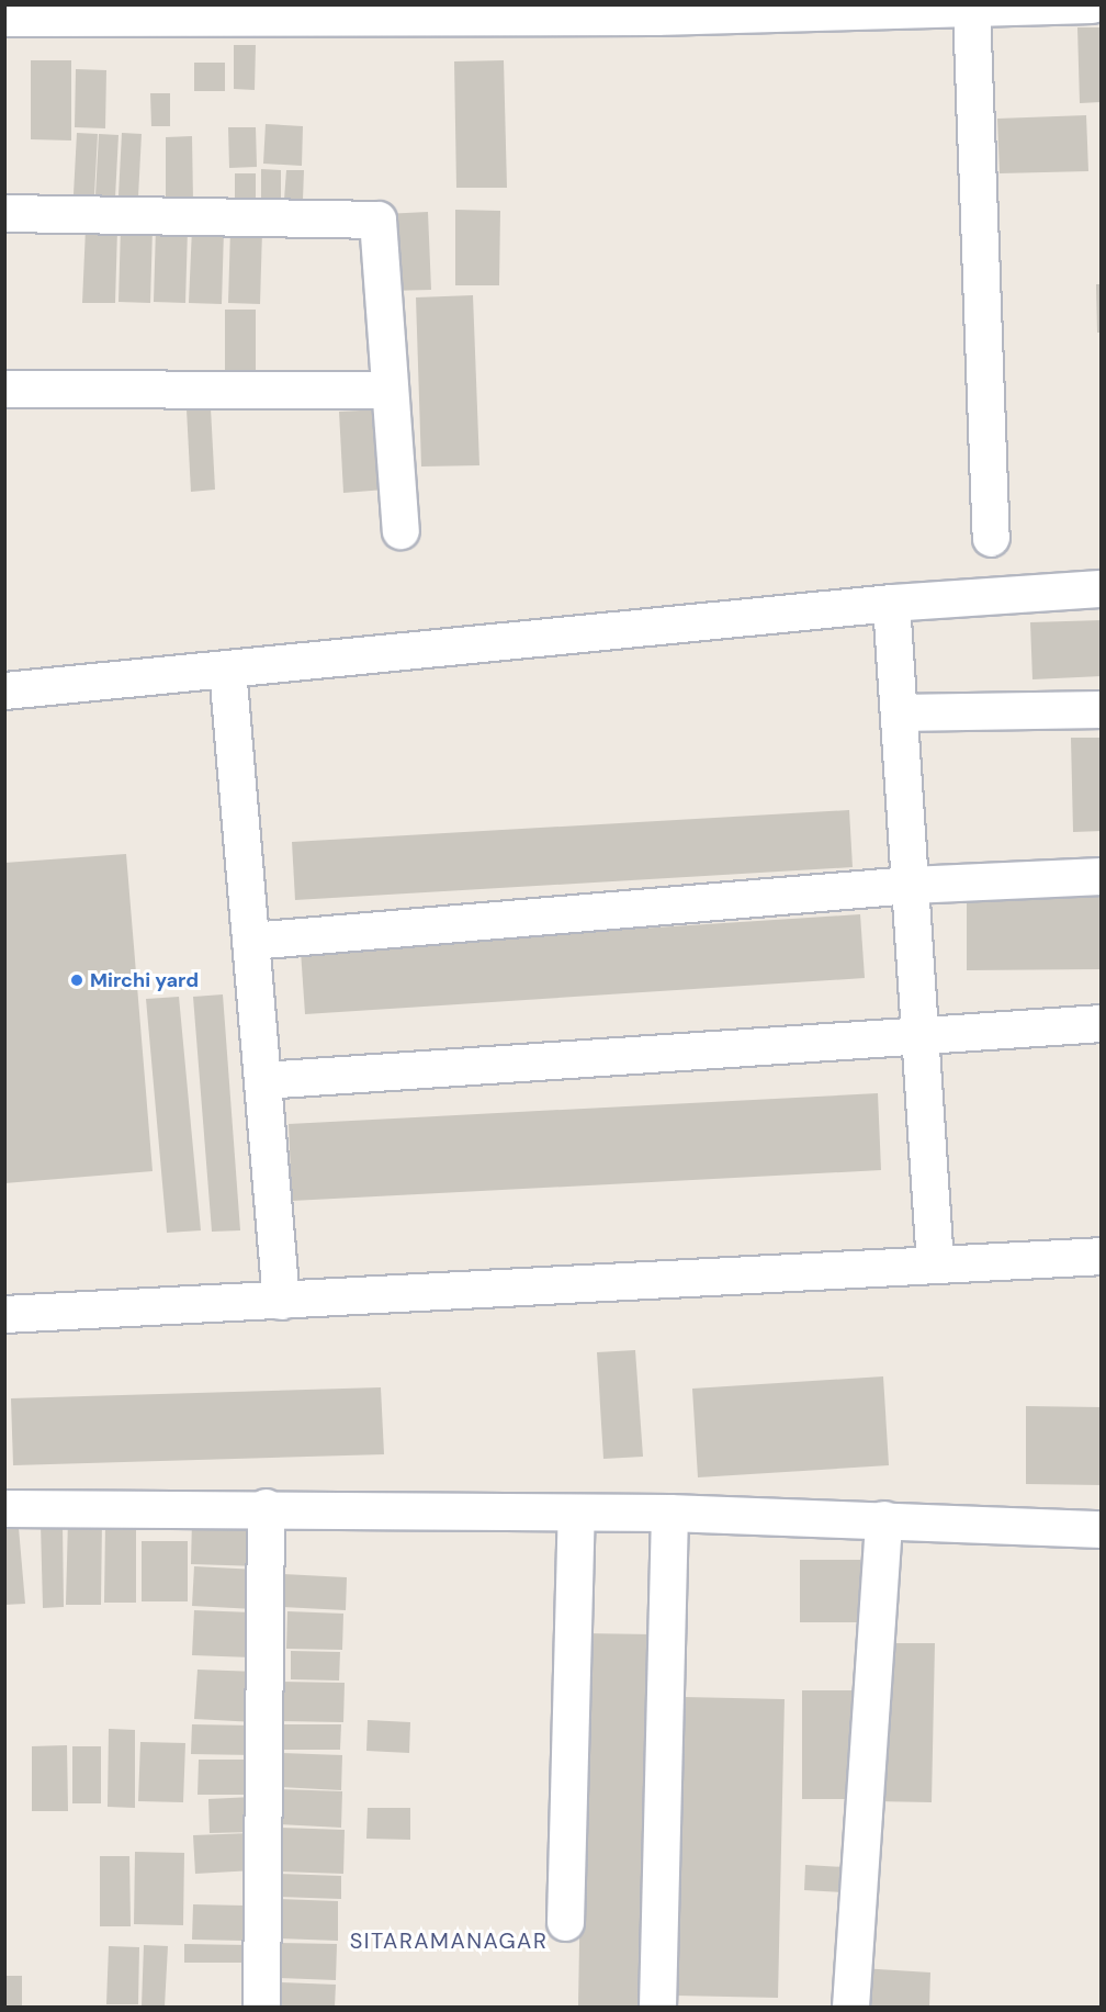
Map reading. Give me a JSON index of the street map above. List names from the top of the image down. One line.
{"districts":["SITARAMANAGAR"],"places":["Mirchi yard"]}
